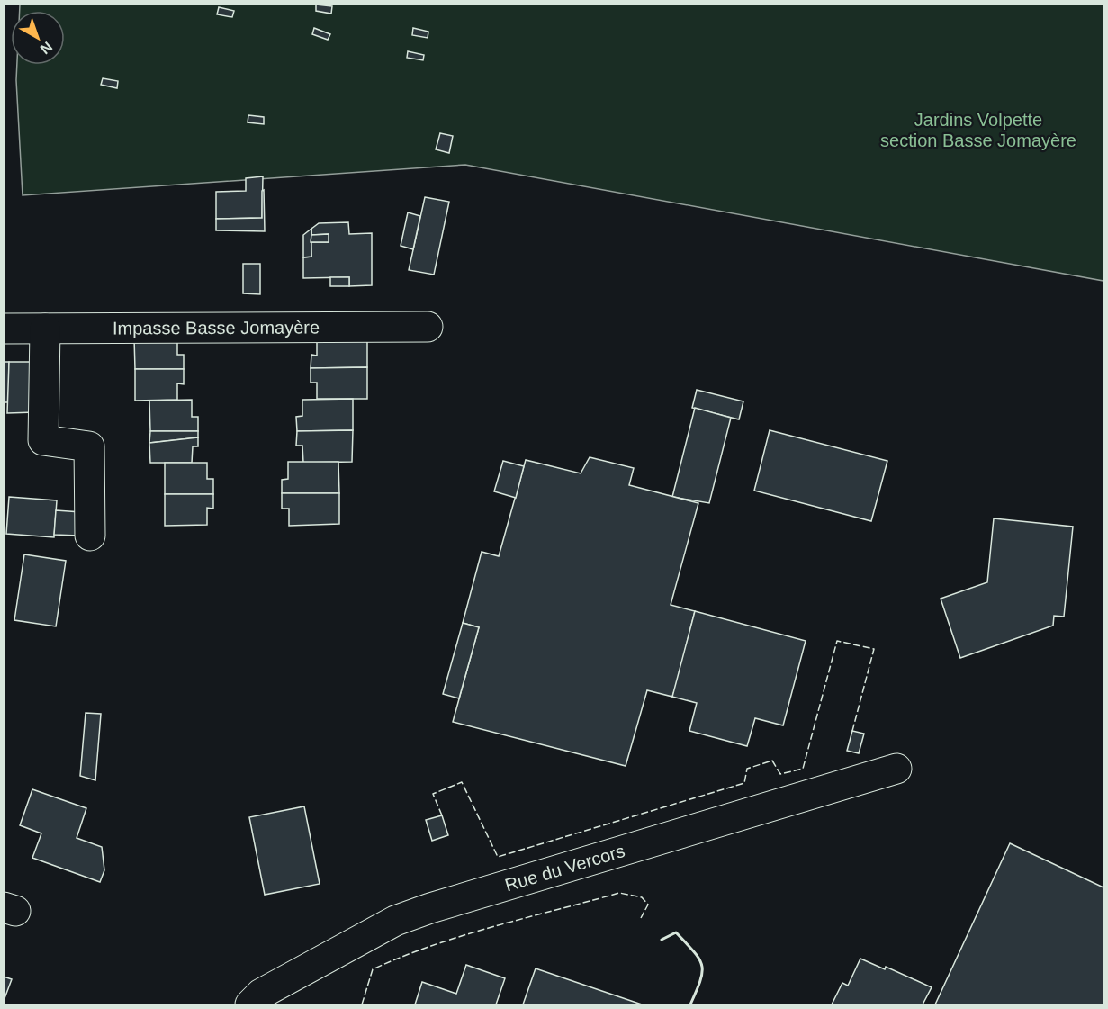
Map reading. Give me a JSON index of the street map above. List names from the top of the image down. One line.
{"streets":{"street":["Impasse Basse Jomayère","Rue du Vercors"]},"parks":["Jardins Volpette section Basse Jomayère"],"north":"bottom right"}
